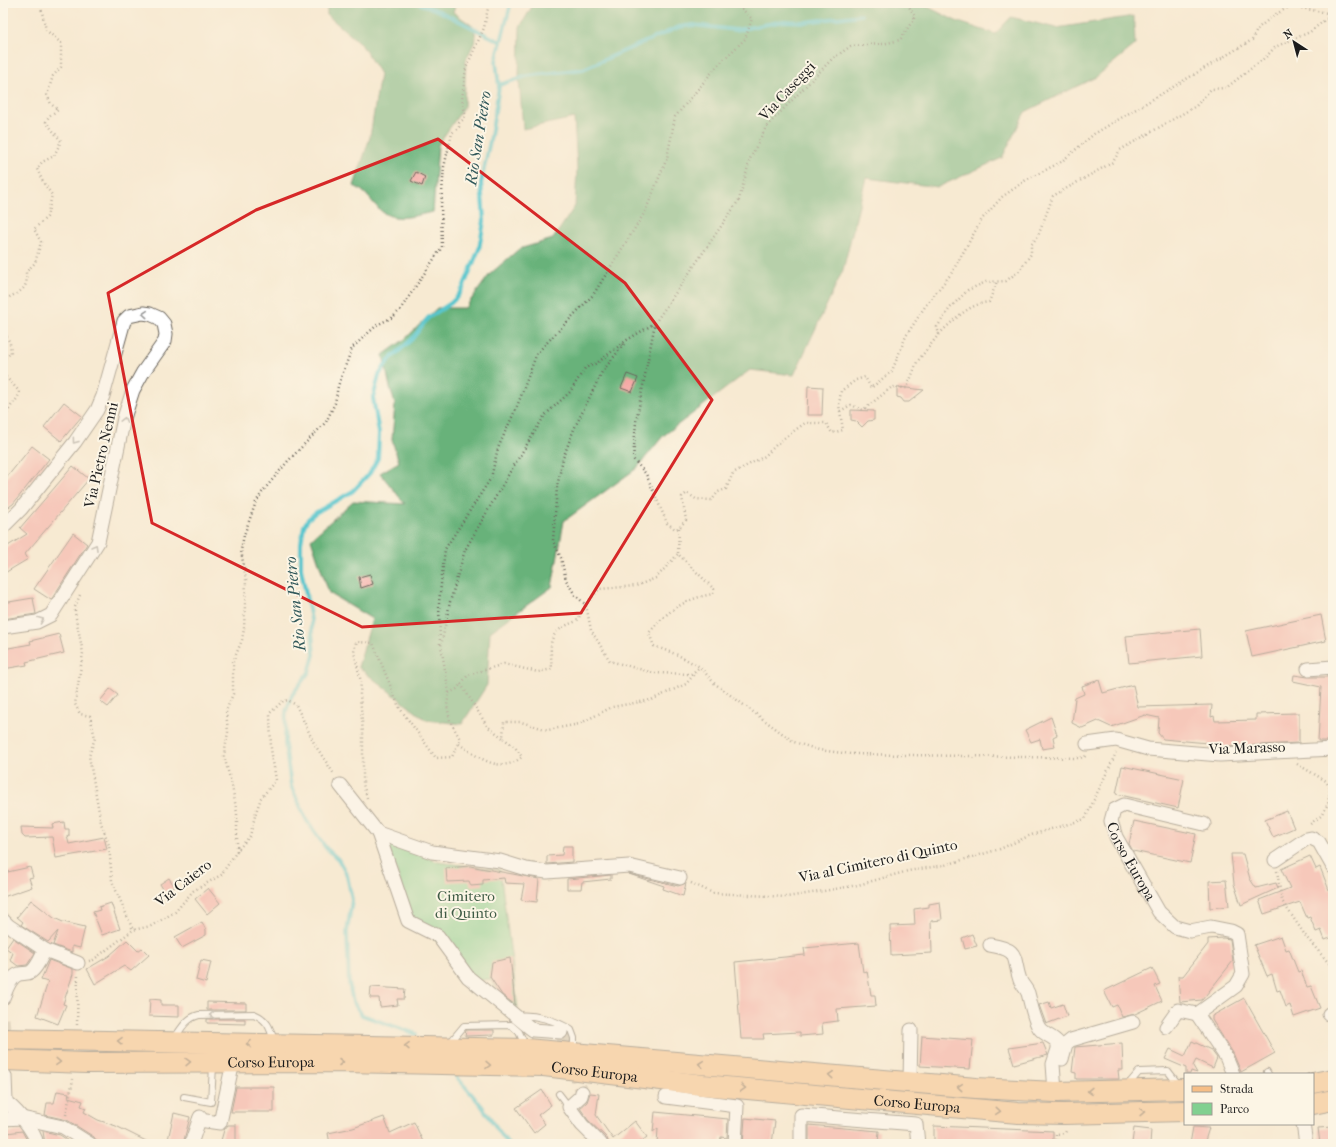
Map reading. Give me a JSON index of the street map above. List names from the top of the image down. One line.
{"streets":{"main road":["Corso Europa"],"street":["Via Pietro Nenni"],"path":["Via Caseggi","Via Marasso","Via al Cimitero di Quinto","Via Caiero"]},"water":["Rio San Pietro"],"parks":["Cimitero di Quinto"],"legend":["Strada","Parco"],"north":"top left"}
